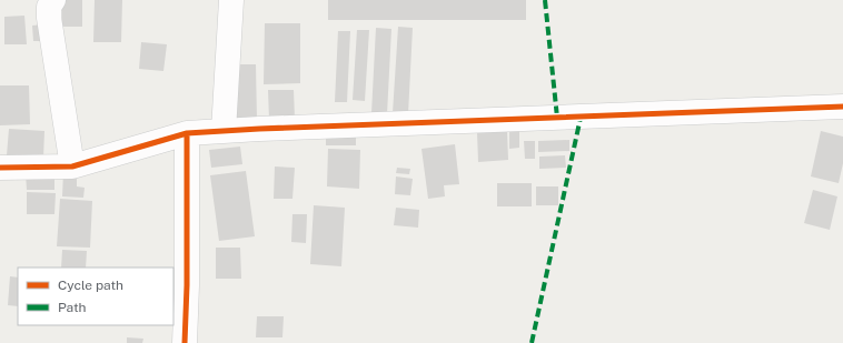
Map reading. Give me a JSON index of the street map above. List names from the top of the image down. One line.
{"legend":["Cycle path","Path"]}
